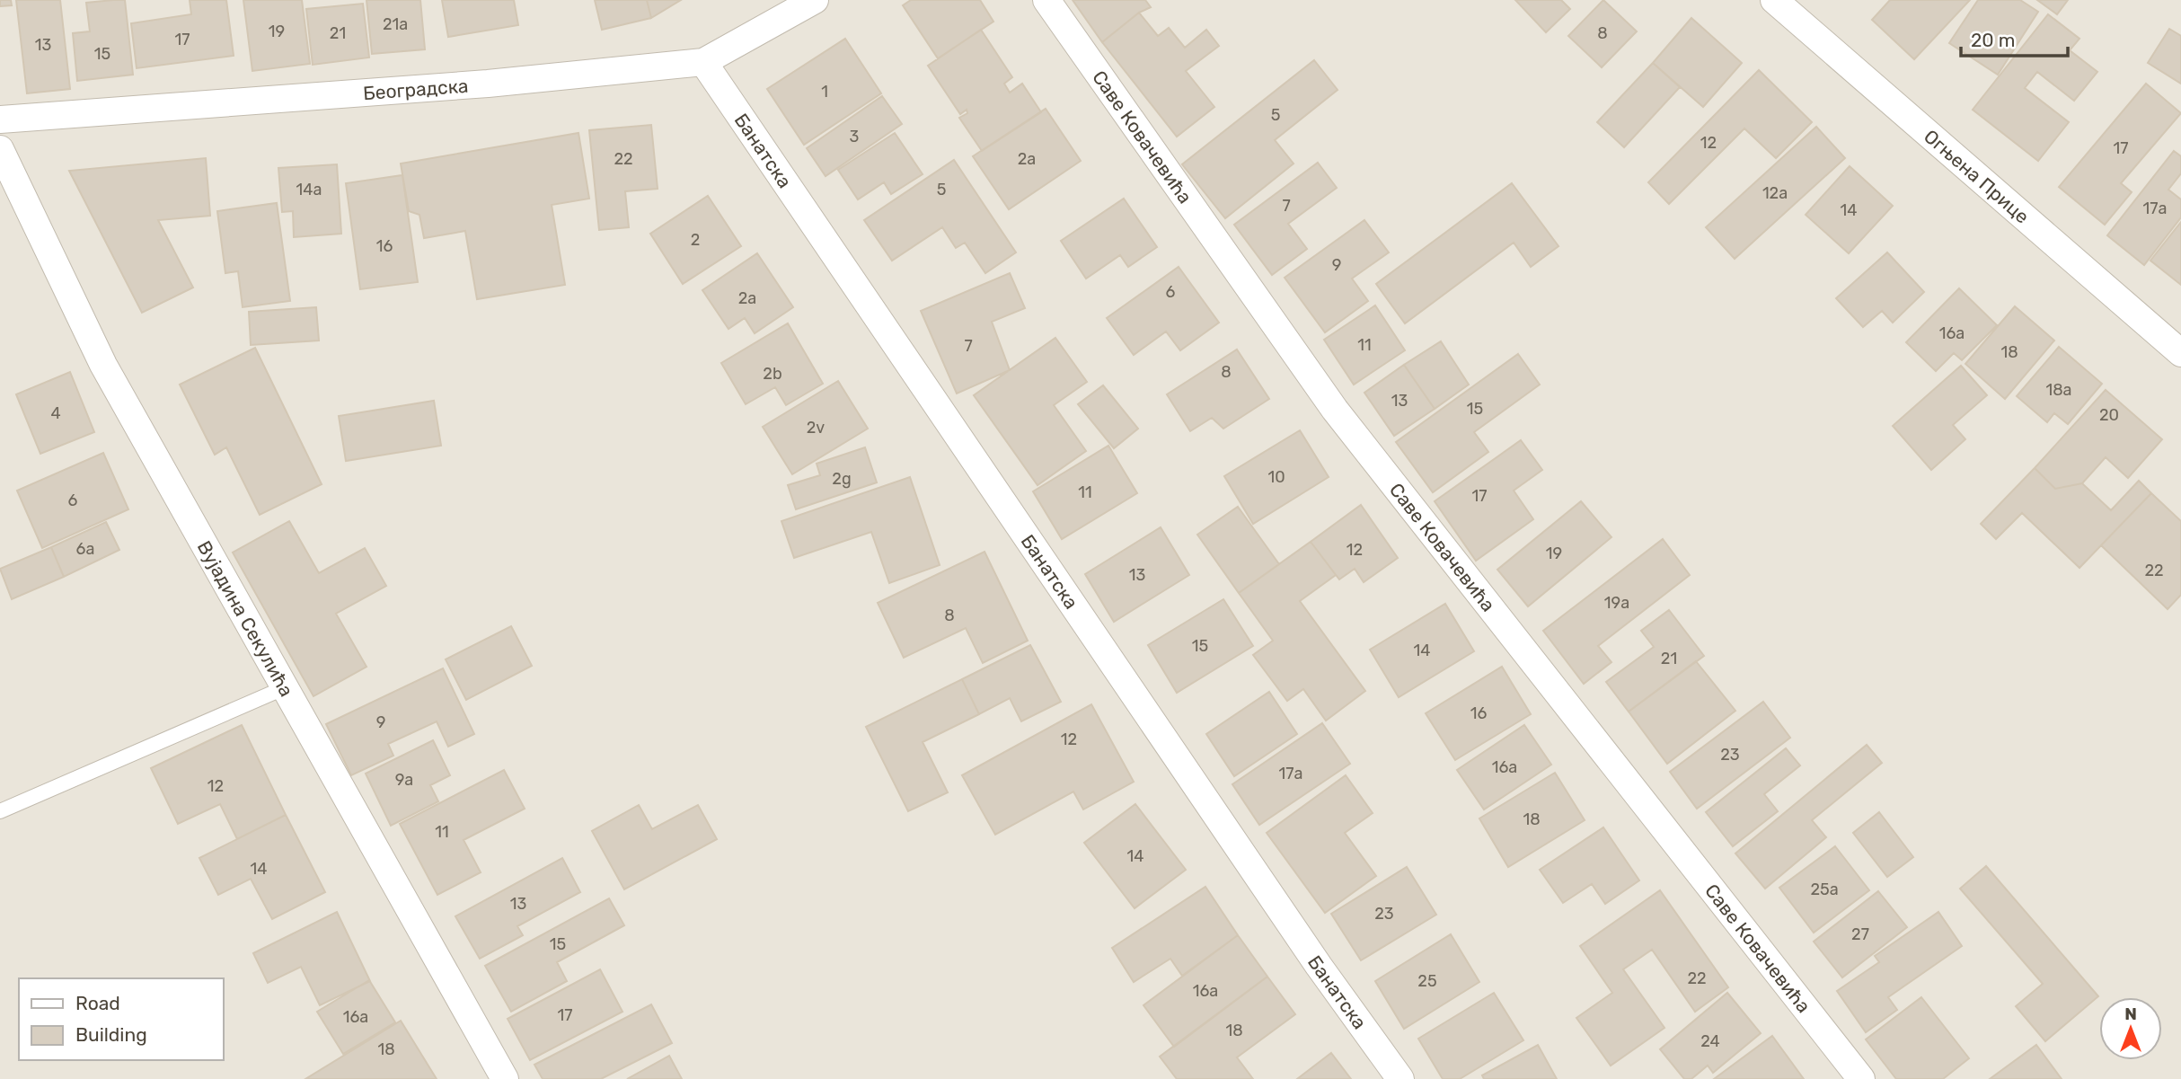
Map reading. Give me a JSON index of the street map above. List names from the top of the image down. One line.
{"streets":{"street":["Београдска","Саве Ковачевића","Банатска","Огњена Прице","Вујадина Секулића"]},"crossings":[["Београдска","Банатска"]],"house_numbers":["21a","19","21","8","17","13","15","1","5","3","12","17","22","2a","14a","5","12a","7","17a","14","2","16","9","6","2a","16a","11","7","18","8","2b","18a","13","15","4","20","2v","10","2g","11","17","6","6a","12","19","22","13","19a","8","15","14","21","16","9","12","23","16a","17a","9a","12","18","11","14","14","25a","13","23","27","15","22","25","16a","17","16a","18","24","18"],"legend":["Road","Building"],"scale_bar":"20 m","north":"top"}
